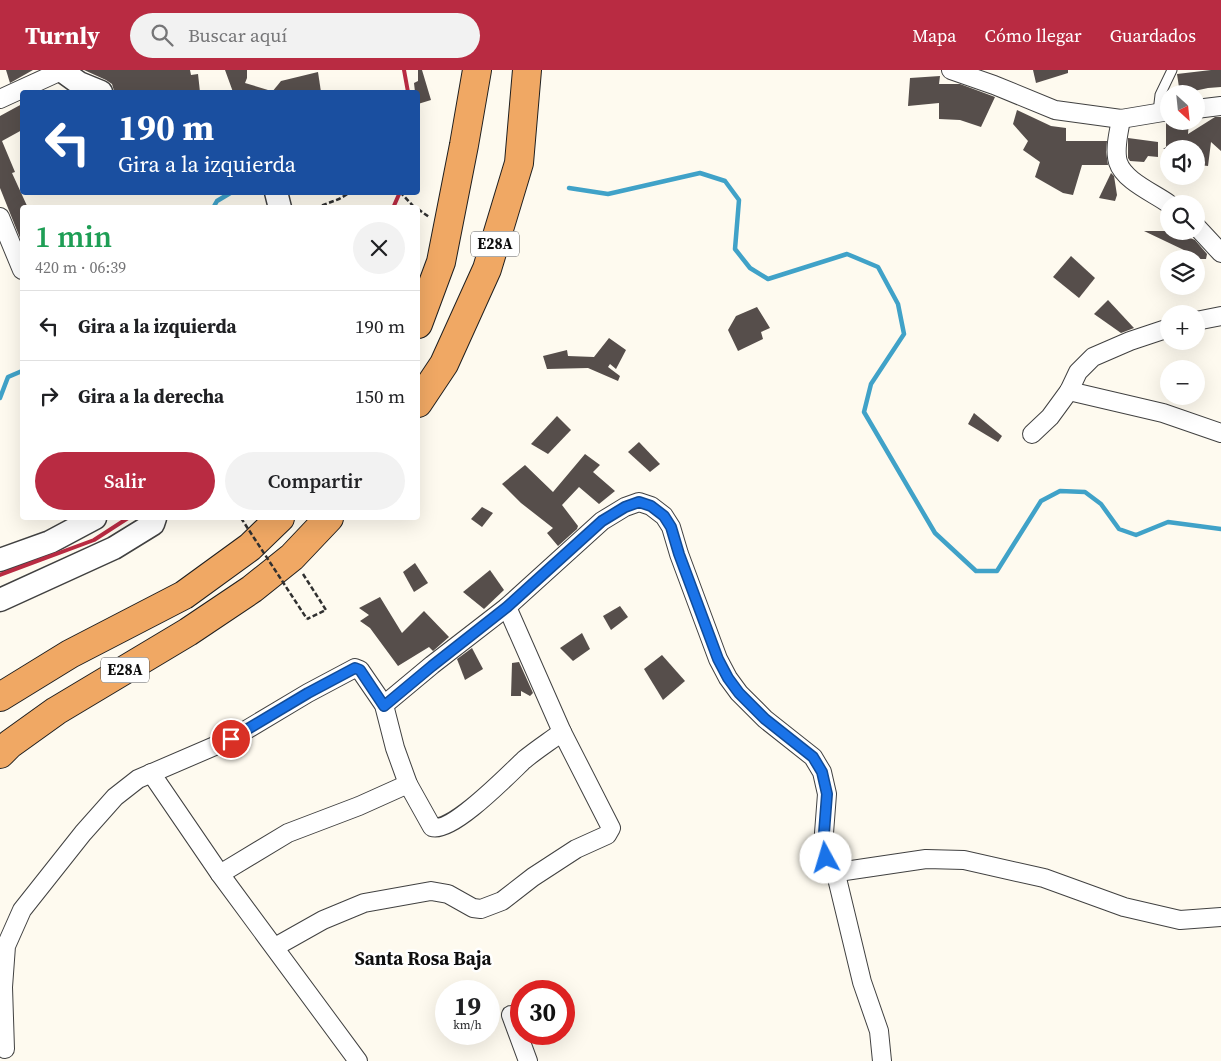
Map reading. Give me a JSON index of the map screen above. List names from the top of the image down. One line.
{"streets":{"highway":["E28A"]},"districts":["Santa Rosa Baja"],"north":"bottom right","page":{"header":"Turnly","search":"Buscar aquí","nav":["Mapa","Cómo llegar","Guardados"],"map_buttons":["+","−"],"turn":["190 m","Gira a la izquierda"],"heading":["1 min","420 m · 06:39"],"list":[{"name":"Gira a la izquierda","value":"190 m"},{"name":"Gira a la derecha","value":"150 m"}],"buttons":["Salir","Compartir"],"speed":"19 km/h","limit":"30"}}
